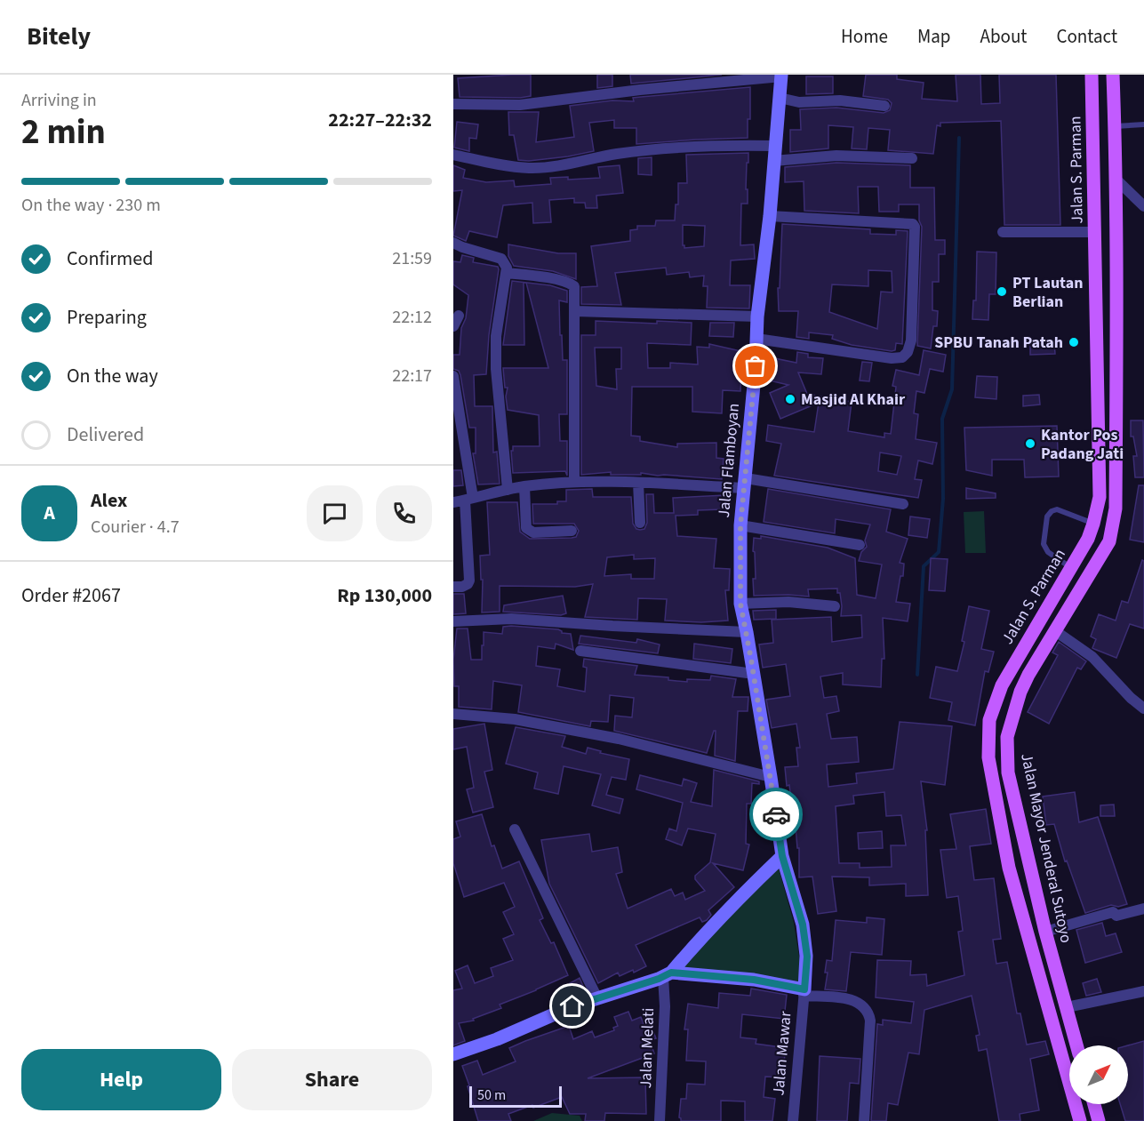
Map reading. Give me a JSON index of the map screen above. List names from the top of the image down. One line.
{"streets":{"main road":["Jalan S. Parman","Jalan Mayor Jenderal Sutoyo"],"street":["Jalan Flamboyan","Jalan Melati","Jalan Mawar"]},"crossings":[["Jalan Flamboyan","Jalan Mawar"]],"places":["PT Lautan Berlian","SPBU Tanah Patah","Masjid Al Khair","Kantor Pos Padang Jati"],"scale_bar":"50 m","north":"top right","page":{"header":"Bitely","nav":["Home","Map","About","Contact"],"heading":["2 min","Arriving in","22:27–22:32"],"panel":["Alex","Courier · 4.7","Order #2067","Rp 130,000"],"bar":"On the way · 230 m","list":[["Confirmed","21:59"],["Preparing","22:12"],["On the way","22:17"],"Delivered"],"round":"A","buttons":["Help","Share"],"scale":"50 m"}}
